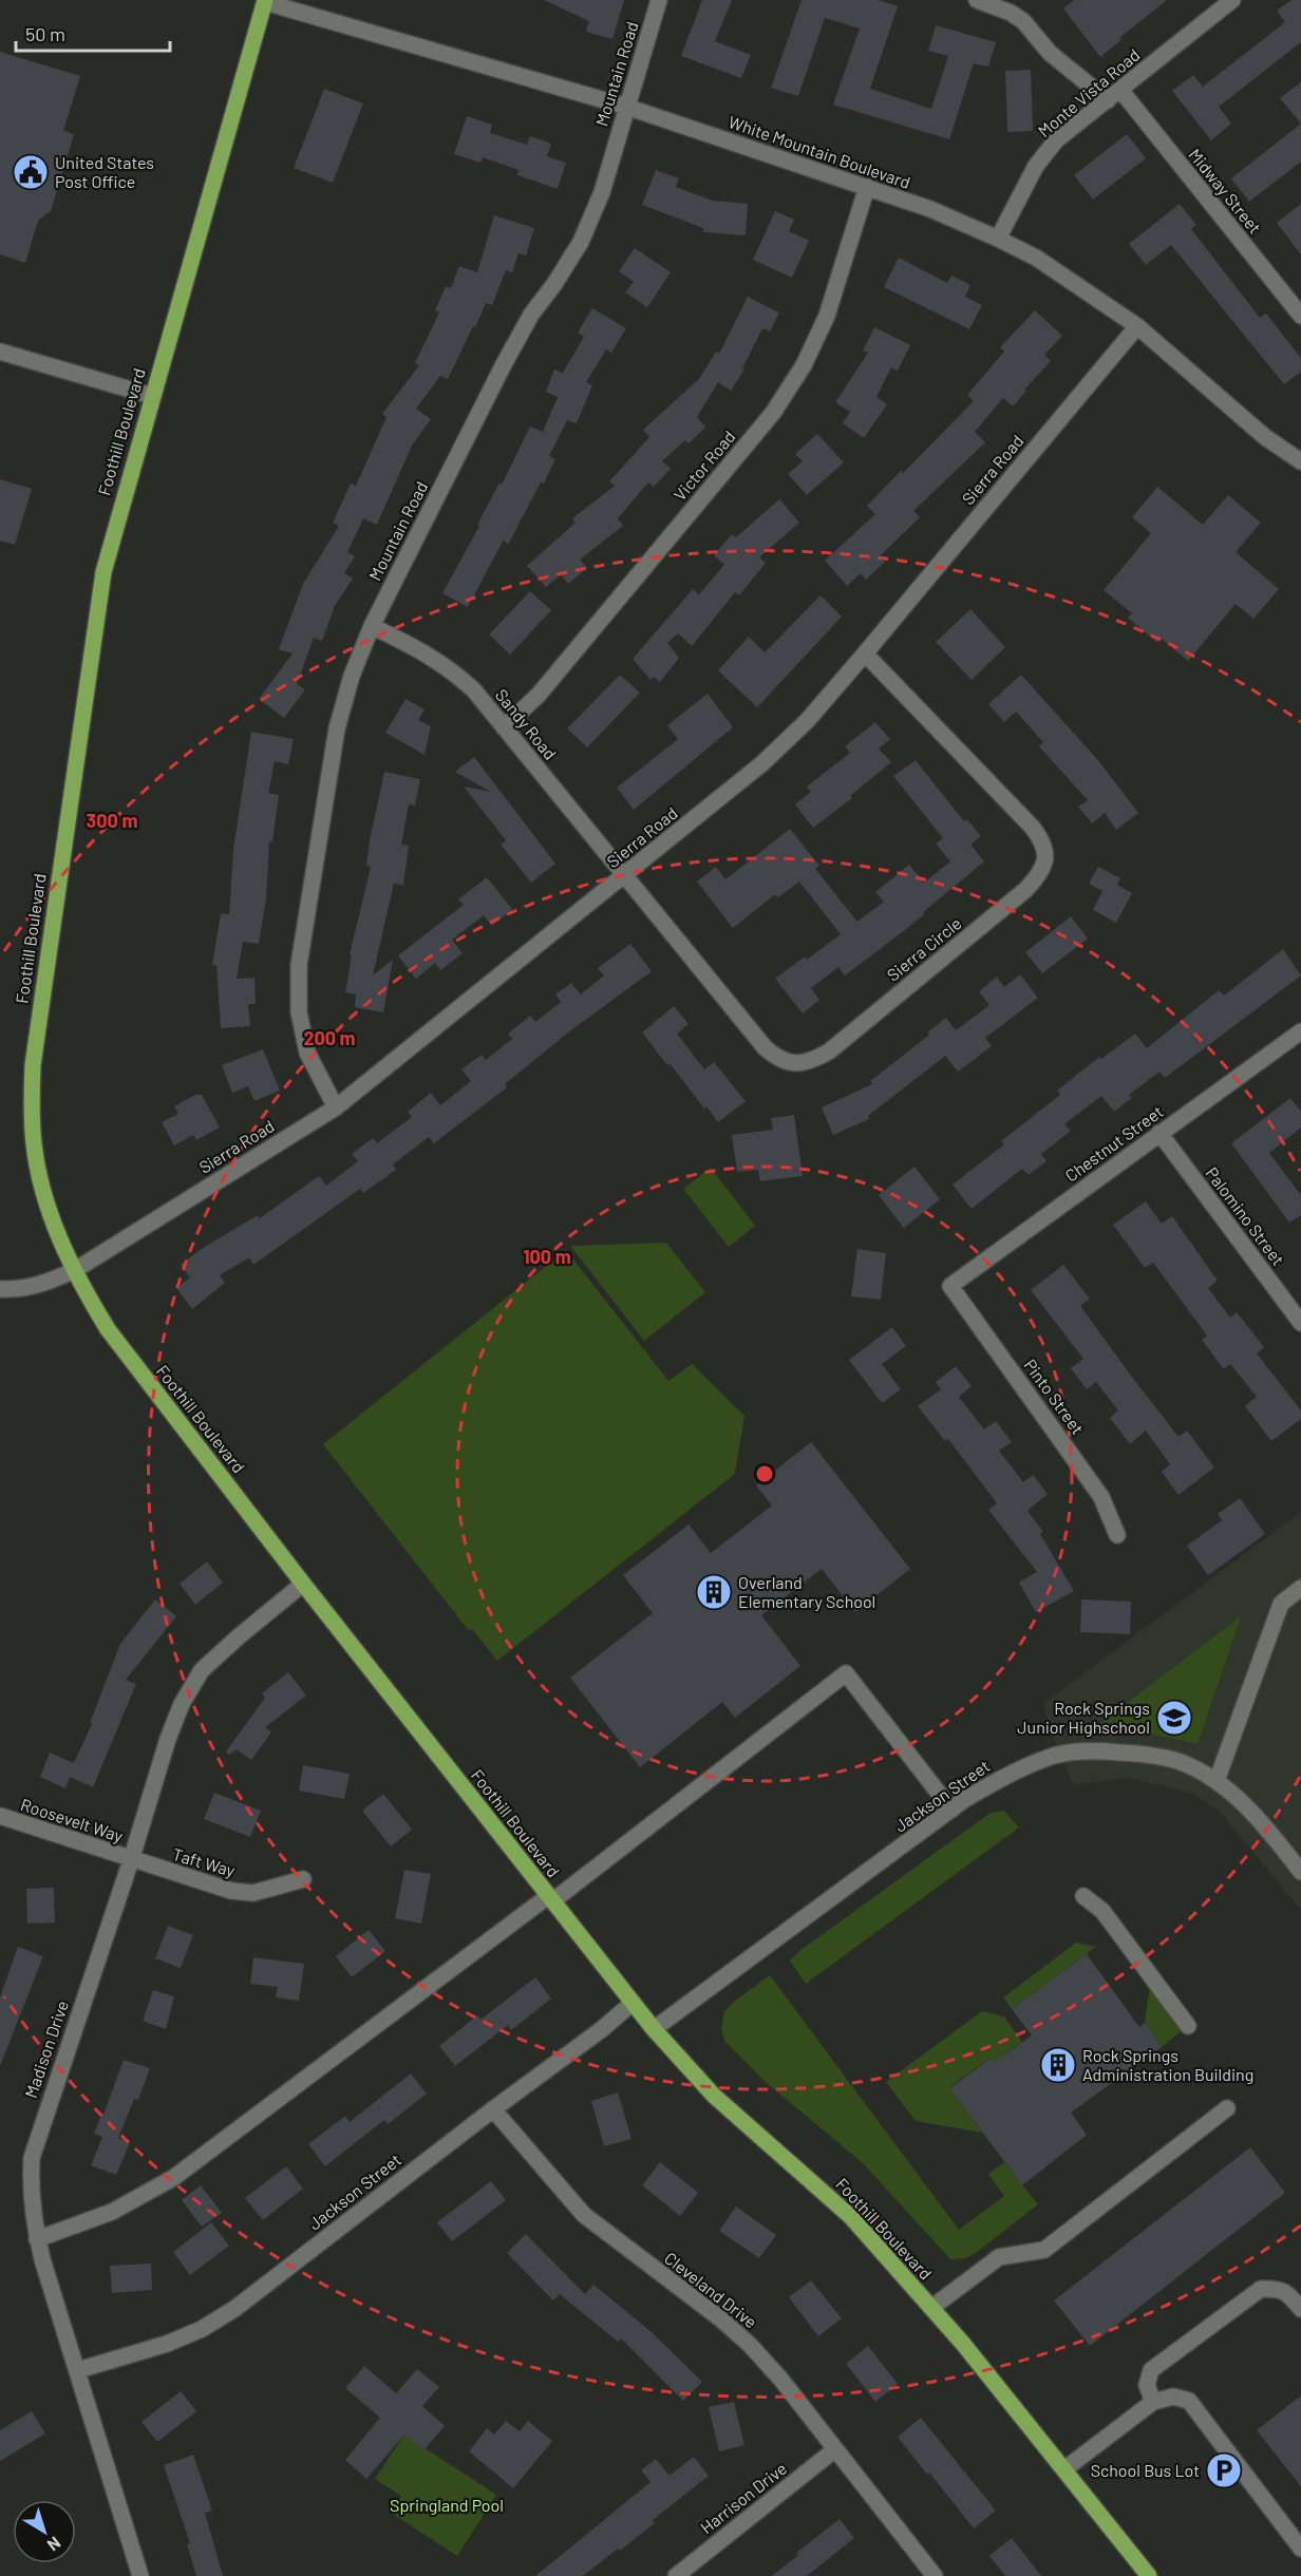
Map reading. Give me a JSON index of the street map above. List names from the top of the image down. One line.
{"streets":{"main road":["Foothill Boulevard"],"street":["Mountain Road","Monte Vista Road","White Mountain Boulevard","Midway Street","Victor Road","Sierra Road","Sandy Road","Sierra Circle","Chestnut Street","Palomino Street","Pinto Street","Jackson Street","Roosevelt Way","Taft Way","Madison Drive","Cleveland Drive","Harrison Drive"]},"crossings":[["Mountain Road","White Mountain Boulevard"],["Mountain Road","Sierra Road"],["Mountain Road","Sandy Road"],["Monte Vista Road","White Mountain Boulevard"],["Monte Vista Road","Midway Street"],["White Mountain Boulevard","Foothill Boulevard"],["White Mountain Boulevard","Victor Road"],["White Mountain Boulevard","Sierra Road"],["Foothill Boulevard","Sierra Road"],["Foothill Boulevard","Jackson Street"],["Foothill Boulevard","Madison Drive"],["Victor Road","Sandy Road"],["Sierra Road","Sandy Road"],["Sierra Road","Sierra Circle"],["Sandy Road","Sierra Circle"],["Chestnut Street","Palomino Street"],["Chestnut Street","Pinto Street"],["Jackson Street","Madison Drive"],["Jackson Street","Cleveland Drive"],["Roosevelt Way","Taft Way"],["Roosevelt Way","Madison Drive"],["Taft Way","Madison Drive"],["Cleveland Drive","Harrison Drive"]],"parks":["Springland Pool"],"places":{"public building":["United States Post Office"],"building":["Overland Elementary School","Rock Springs Administration Building"],"school or university":["Rock Springs Junior Highschool"],"parking":["School Bus Lot"]},"scale_bar":"50 m","north":"bottom right","rings":["300 m","200 m","100 m"]}
